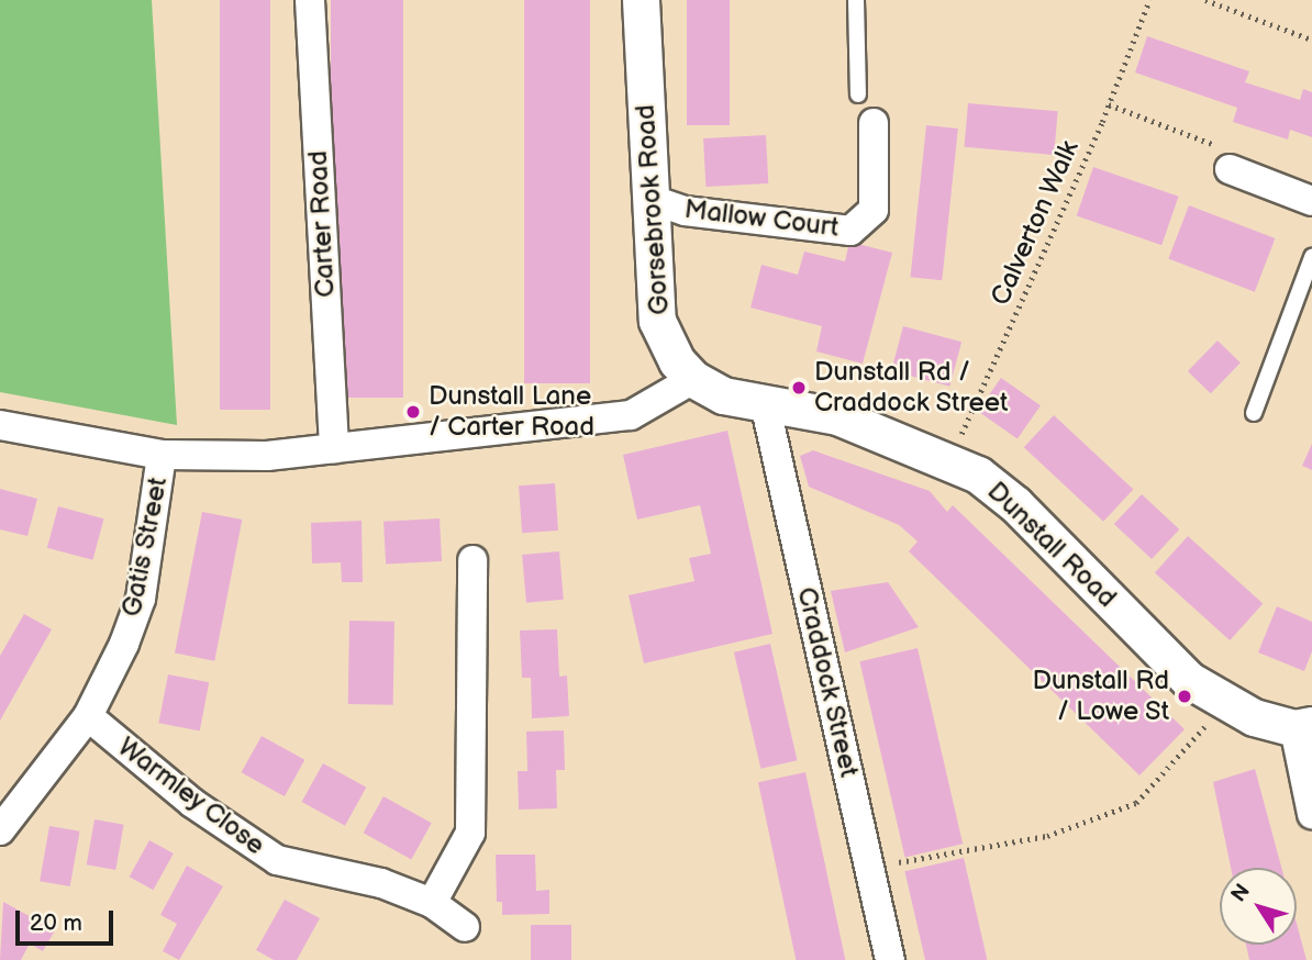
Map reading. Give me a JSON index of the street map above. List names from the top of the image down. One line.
{"streets":{"street":["Gorsebrook Road","Mallow Court","Carter Road","Dunstall Road","Gatis Street","Craddock Street","Warmley Close"],"path":["Calverton Walk"]},"crossings":[["Gorsebrook Road","Mallow Court"],["Gorsebrook Road","Dunstall Road"],["Gorsebrook Road","Craddock Street"],["Calverton Walk","Dunstall Road"],["Dunstall Road","Craddock Street"],["Gatis Street","Warmley Close"]],"places":["Dunstall Rd / Craddock Street","Dunstall Lane / Carter Road","Dunstall Rd / Lowe St"],"scale_bar":"20 m","north":"top left"}
